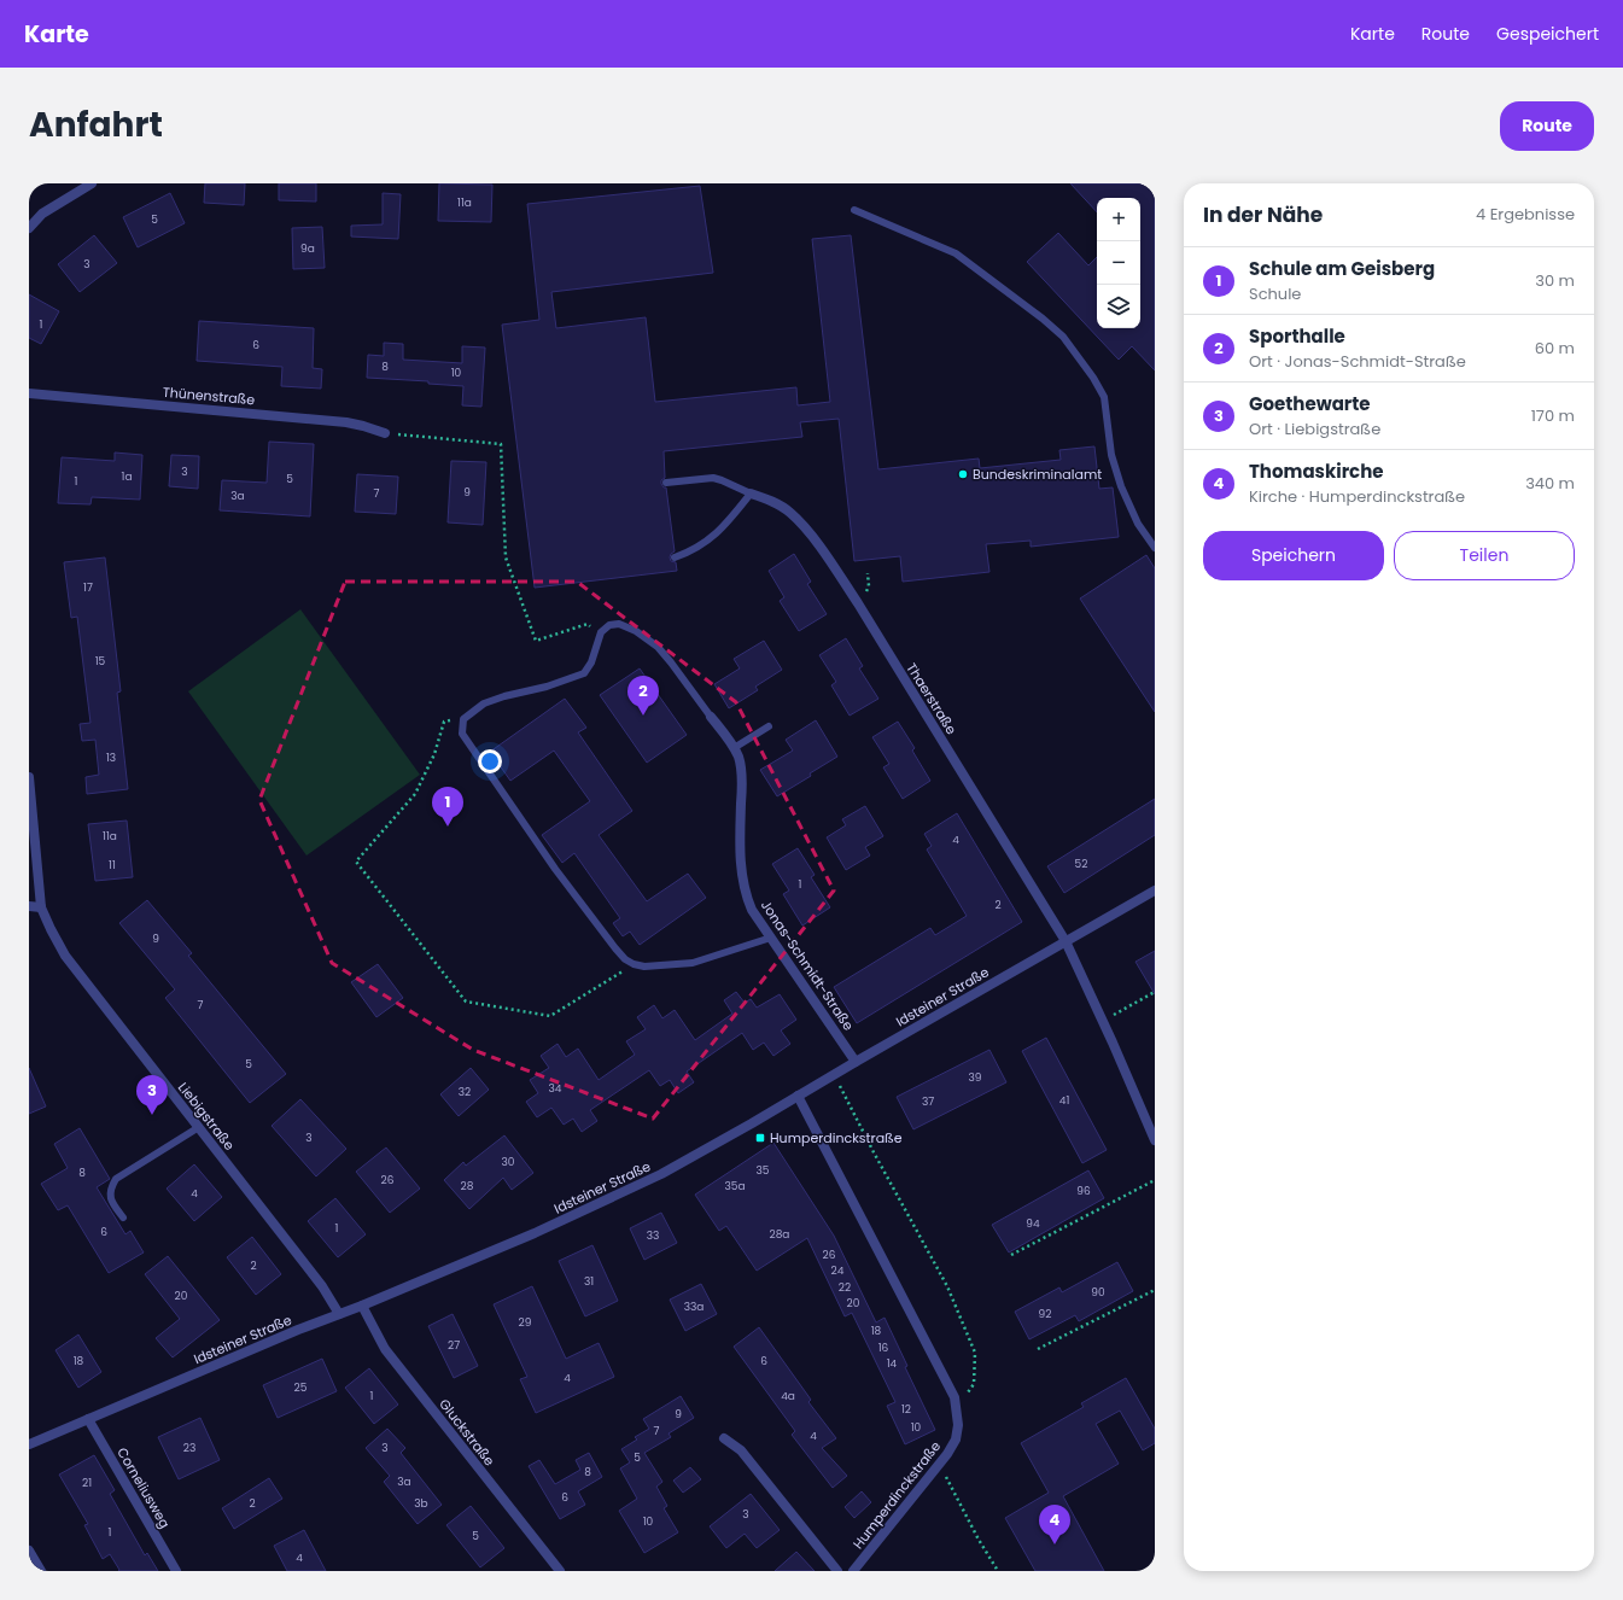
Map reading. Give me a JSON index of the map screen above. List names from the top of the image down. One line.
{"streets":{"street":["Thünenstraße","Thaerstraße","Jonas-Schmidt-Straße","Idsteiner Straße","Liebigstraße","Gluckstraße","Corneliusweg","Humperdinckstraße"]},"crossings":[["Thaerstraße","Idsteiner Straße"],["Jonas-Schmidt-Straße","Idsteiner Straße"],["Idsteiner Straße","Liebigstraße"],["Idsteiner Straße","Gluckstraße"],["Idsteiner Straße","Corneliusweg"],["Idsteiner Straße","Humperdinckstraße"]],"places":{"other":["Bundeskriminalamt"],"transit":["Humperdinckstraße"]},"house_numbers":["11a","5","9a","3","1","6","8","10","3","1a","5","1","9","7","3a","17","15","13","11a","4","52","11","1","2","9","7","5","39","34","32","41","37","3","30","35","8","26","28","35a","96","4","94","1","6","28a","33","26","2","24","31","22","90","20","20","33a","92","29","18","27","16","18","6","14","4","25","1","4a","12","9","10","7","4","23","3","5","8","3a","21","6","2","3b","3","10","1","5","4"],"page":{"header":"Karte","nav":["Karte","Route","Gespeichert"],"title":"Anfahrt","buttons":["Route",["Speichern","Teilen"]],"heading":["In der Nähe","4 Ergebnisse"],"map_buttons":["+","−"],"list":[{"mark":"1","name":"Schule am Geisberg","note":"Schule","value":"30 m"},{"mark":"2","name":"Sporthalle","note":"Ort · Jonas-Schmidt-Straße","value":"60 m"},{"mark":"3","name":"Goethewarte","note":"Ort · Liebigstraße","value":"170 m"},{"mark":"4","name":"Thomaskirche","note":"Kirche · Humperdinckstraße","value":"340 m"}],"pins":["2","1","3","4"]}}
